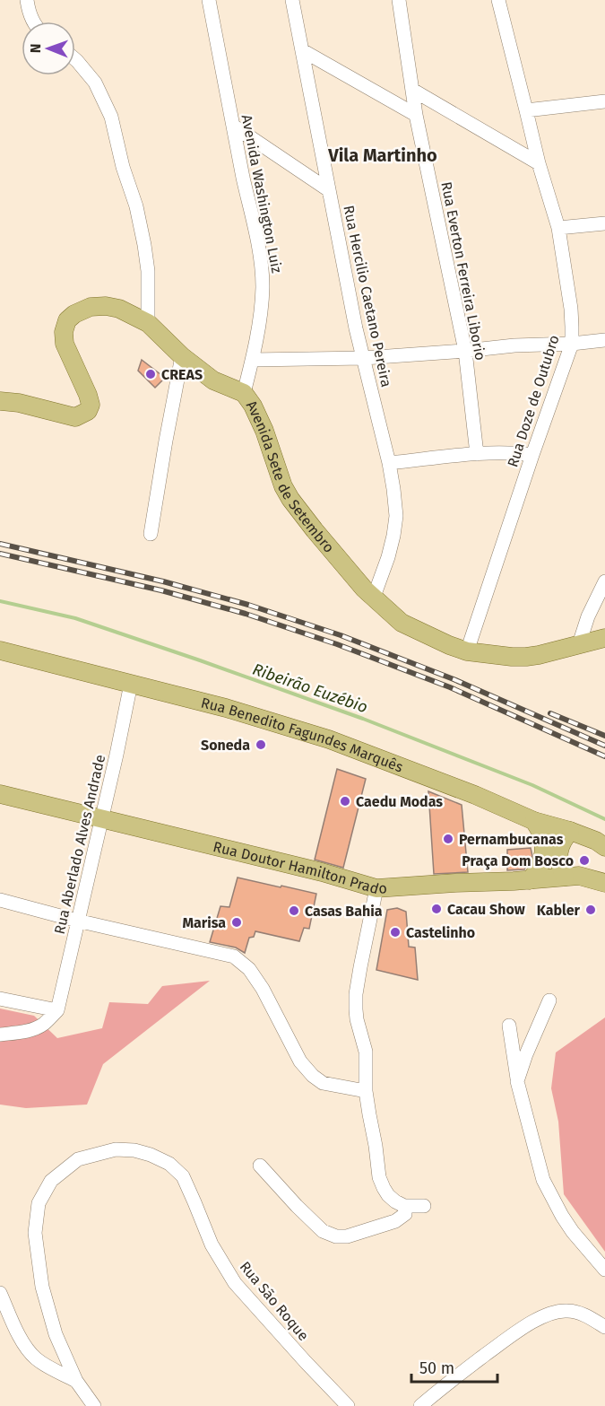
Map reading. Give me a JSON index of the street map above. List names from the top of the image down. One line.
{"streets":{"main road":["Avenida Sete de Setembro","Rua Benedito Fagundes Marquês","Rua Doutor Hamilton Prado"],"street":["Avenida Washington Luiz","Rua Everton Ferreira Liborio","Rua Hercilio Caetano Pereira","Rua Doze de Outubro","Rua Aberlado Alves Andrade","Rua São Roque"]},"crossings":[["Avenida Washington Luiz","Avenida Sete de Setembro"],["Rua Hercilio Caetano Pereira","Avenida Sete de Setembro"],["Rua Doze de Outubro","Avenida Sete de Setembro"],["Rua Benedito Fagundes Marquês","Rua Aberlado Alves Andrade"],["Rua Aberlado Alves Andrade","Rua Doutor Hamilton Prado"]],"districts":["Vila Martinho"],"water":["Ribeirão Euzébio"],"places":["CREAS","Soneda","Caedu Modas","Pernambucanas","Praça Dom Bosco","Cacau Show","Kabler","Casas Bahia","Marisa","Castelinho"],"scale_bar":"50 m","north":"left"}
